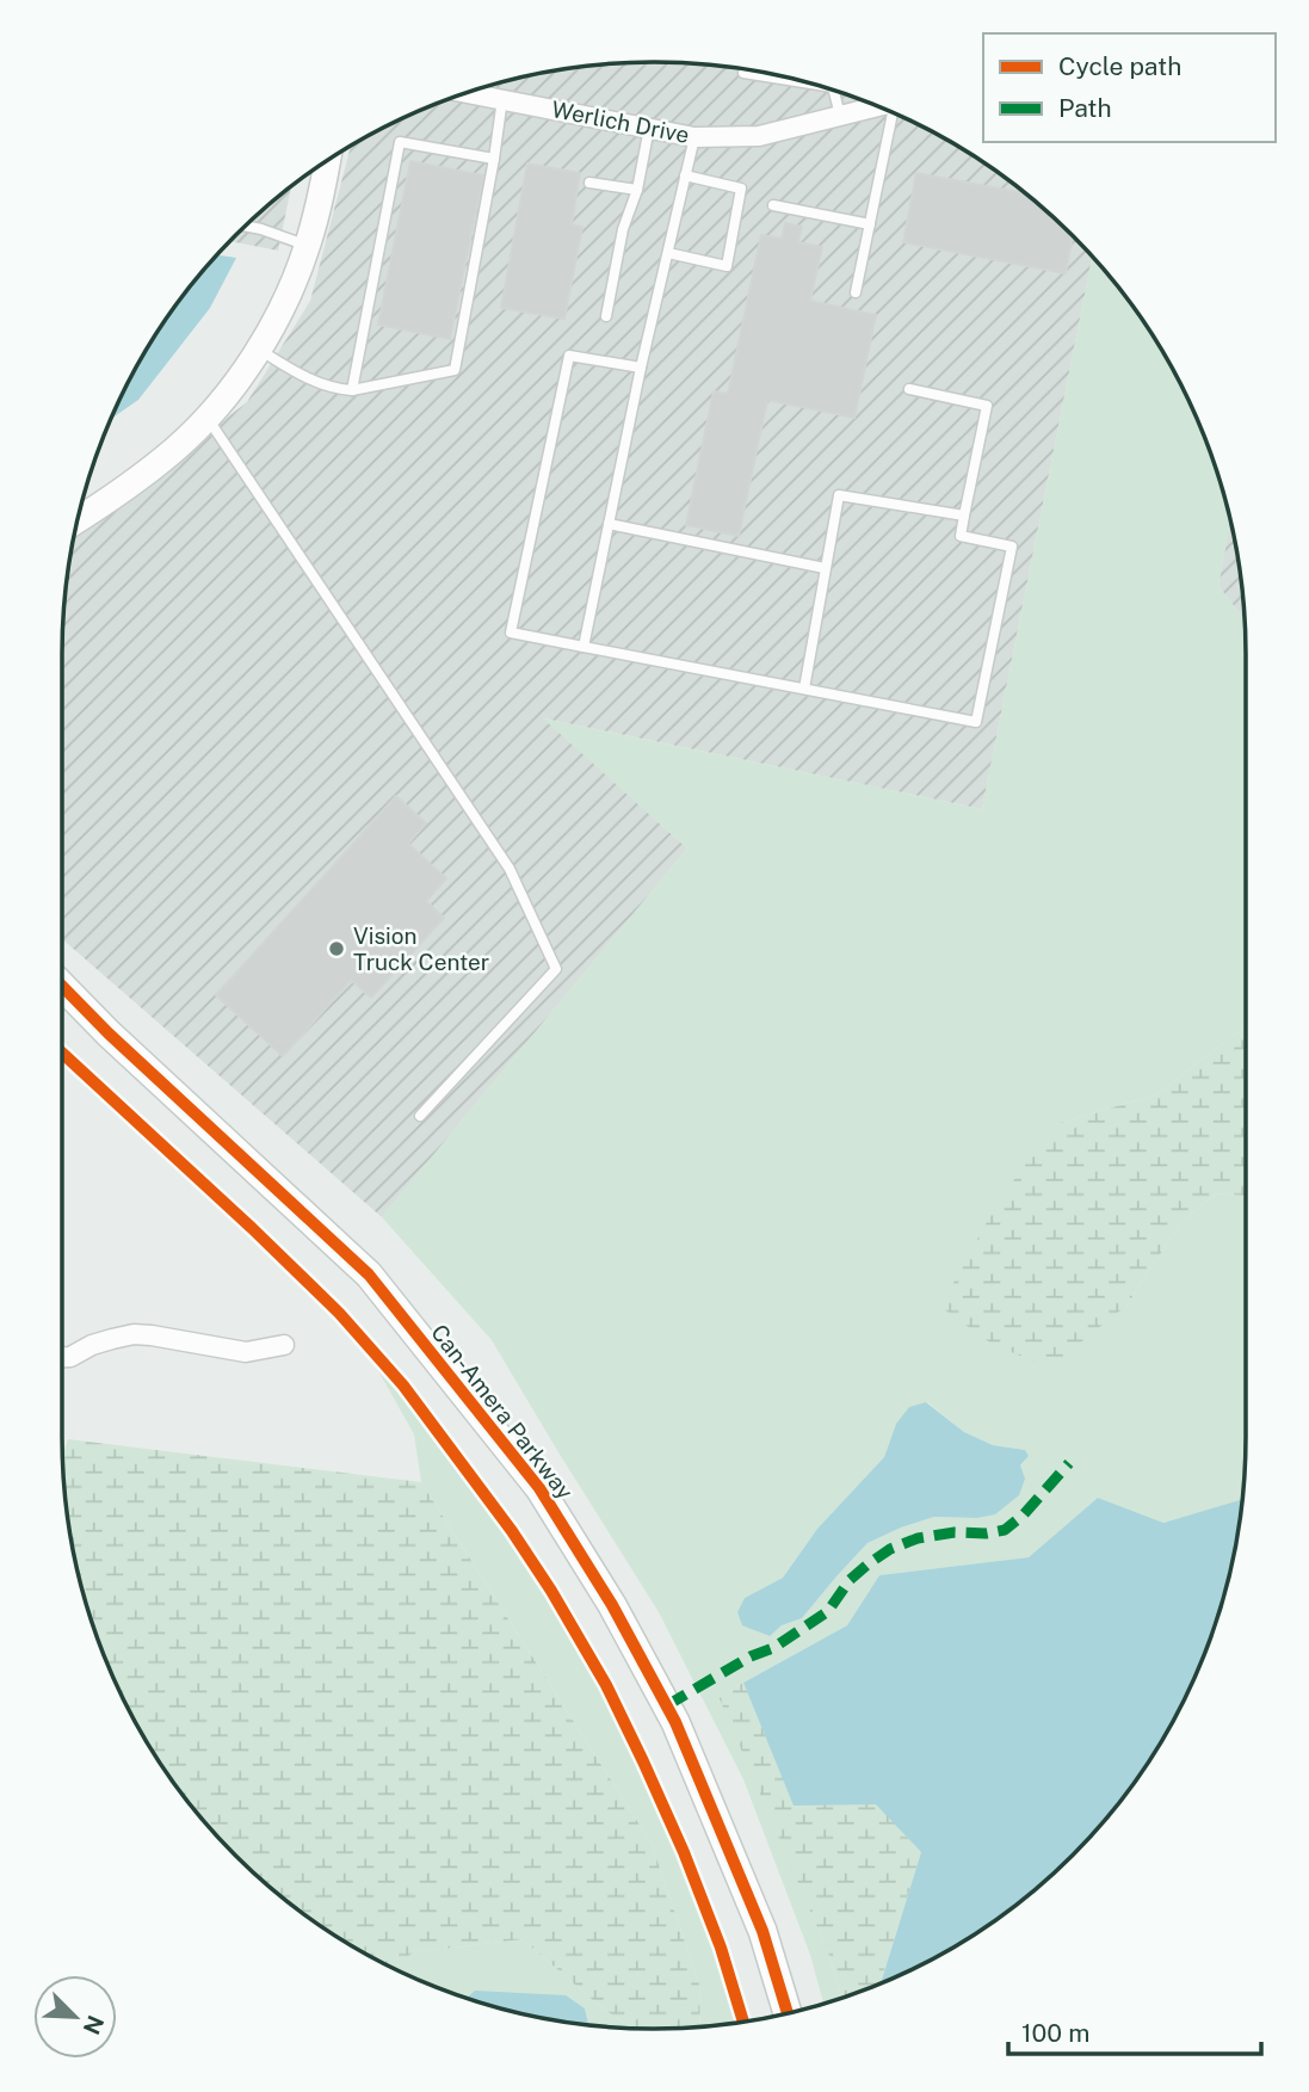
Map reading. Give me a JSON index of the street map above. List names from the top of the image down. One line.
{"streets":{"main road":["Can-Amera Parkway"],"street":["Werlich Drive"]},"places":["Vision Truck Center"],"legend":["Cycle path","Path"],"scale_bar":"100 m","north":"bottom right"}
